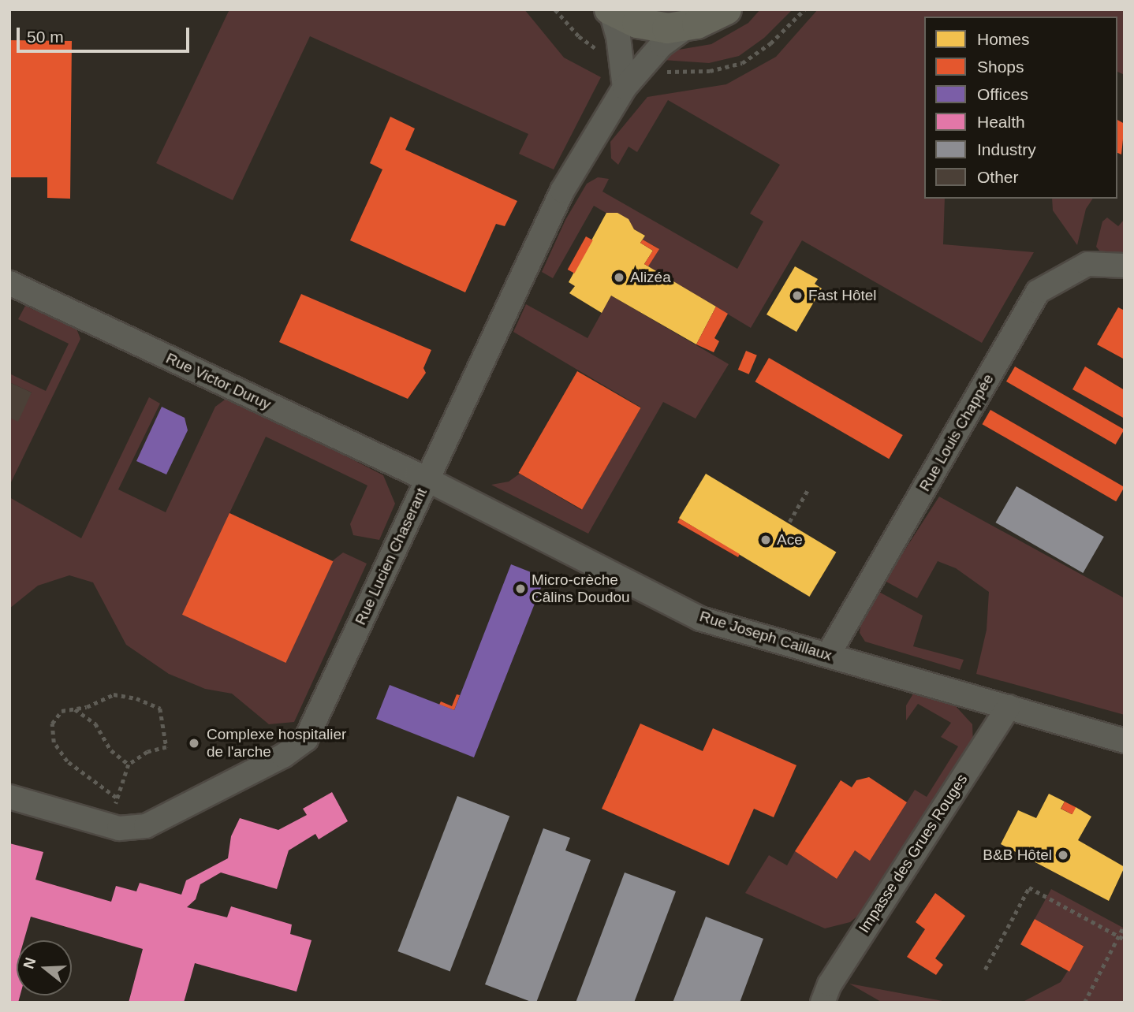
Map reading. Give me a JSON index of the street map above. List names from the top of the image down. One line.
{"streets":{"street":["Rue Victor Duruy","Rue Louis Chappée","Rue Lucien Chaserant","Rue Joseph Caillaux","Impasse des Grues Rouges"]},"crossings":[["Rue Victor Duruy","Rue Lucien Chaserant"],["Rue Victor Duruy","Rue Joseph Caillaux"],["Rue Louis Chappée","Rue Joseph Caillaux"],["Rue Lucien Chaserant","Rue Joseph Caillaux"],["Rue Joseph Caillaux","Impasse des Grues Rouges"]],"places":["Alizéa","Fast Hôtel","Ace","Micro-crèche Câlins Doudou","Complexe hospitalier de l'arche","B&B Hôtel"],"legend":["Homes","Shops","Offices","Health","Industry","Other"],"scale_bar":"50 m","north":"left"}
